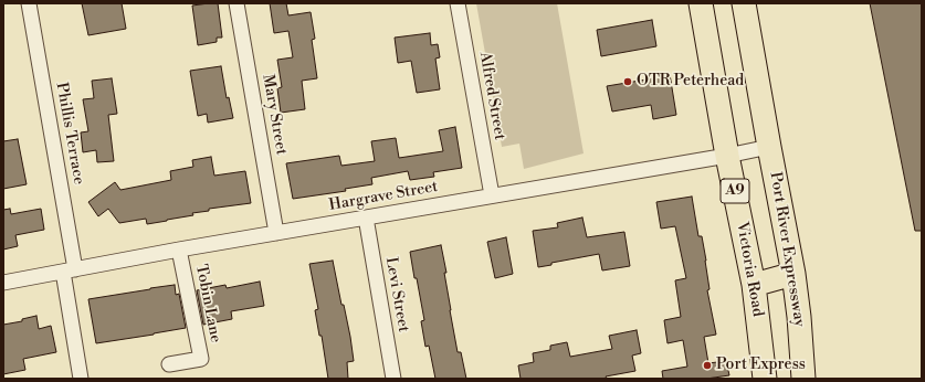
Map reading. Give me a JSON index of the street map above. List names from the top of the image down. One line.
{"streets":{"highway":["A9","Port River Expressway","Victoria Road"],"street":["Alfred Street","Mary Street","Phillis Terrace","Hargrave Street","Levi Street","Tobin Lane"]},"crossings":[["Alfred Street","Hargrave Street"],["Mary Street","Hargrave Street"],["Phillis Terrace","Hargrave Street"],["Hargrave Street","Port River Expressway"],["Hargrave Street","Victoria Road"],["Hargrave Street","Levi Street"],["Hargrave Street","Tobin Lane"]],"places":["OTR Peterhead","Port Express"]}
